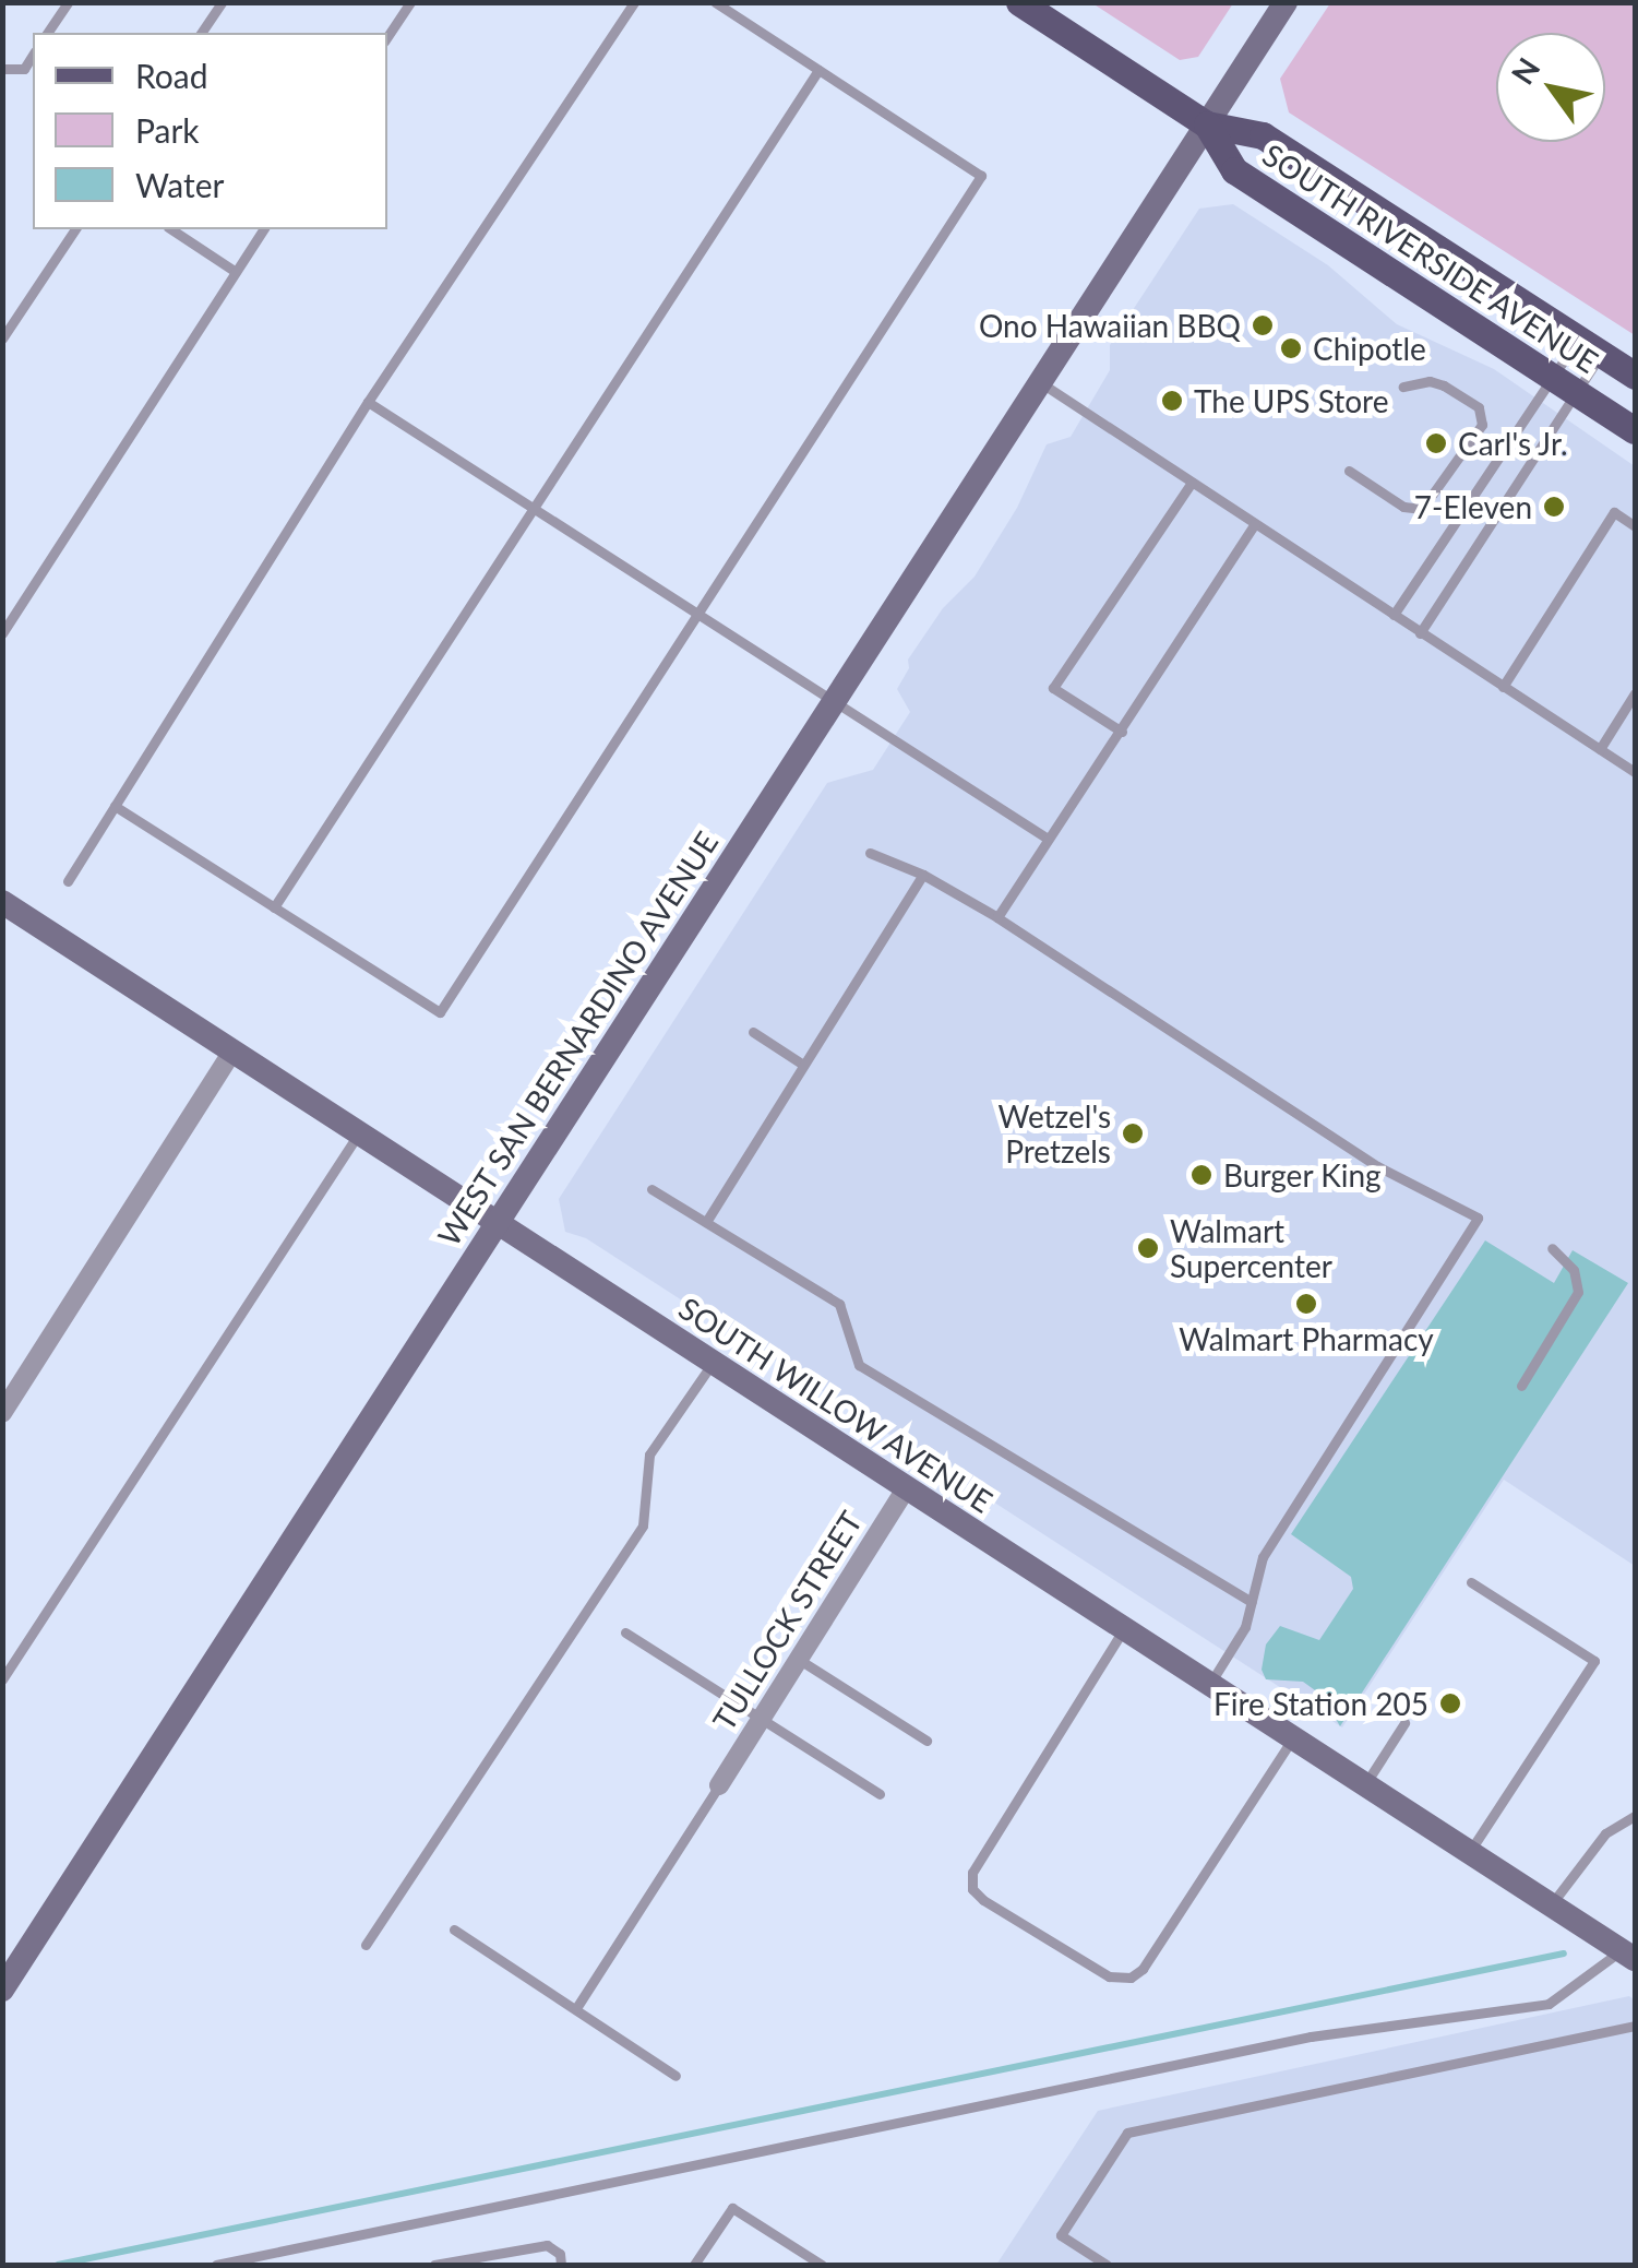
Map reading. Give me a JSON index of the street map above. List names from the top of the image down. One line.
{"streets":{"main road":["SOUTH RIVERSIDE AVENUE","WEST SAN BERNARDINO AVENUE","SOUTH WILLOW AVENUE"],"street":["TULLOCK STREET"]},"crossings":[["SOUTH RIVERSIDE AVENUE","WEST SAN BERNARDINO AVENUE"],["WEST SAN BERNARDINO AVENUE","SOUTH WILLOW AVENUE"],["SOUTH WILLOW AVENUE","TULLOCK STREET"]],"places":["Ono Hawaiian BBQ","Chipotle","The UPS Store","Carl's Jr.","7-Eleven","Wetzel's Pretzels","Burger King","Walmart Supercenter","Walmart Pharmacy","Fire Station 205"],"legend":["Road","Park","Water"],"north":"top left"}
